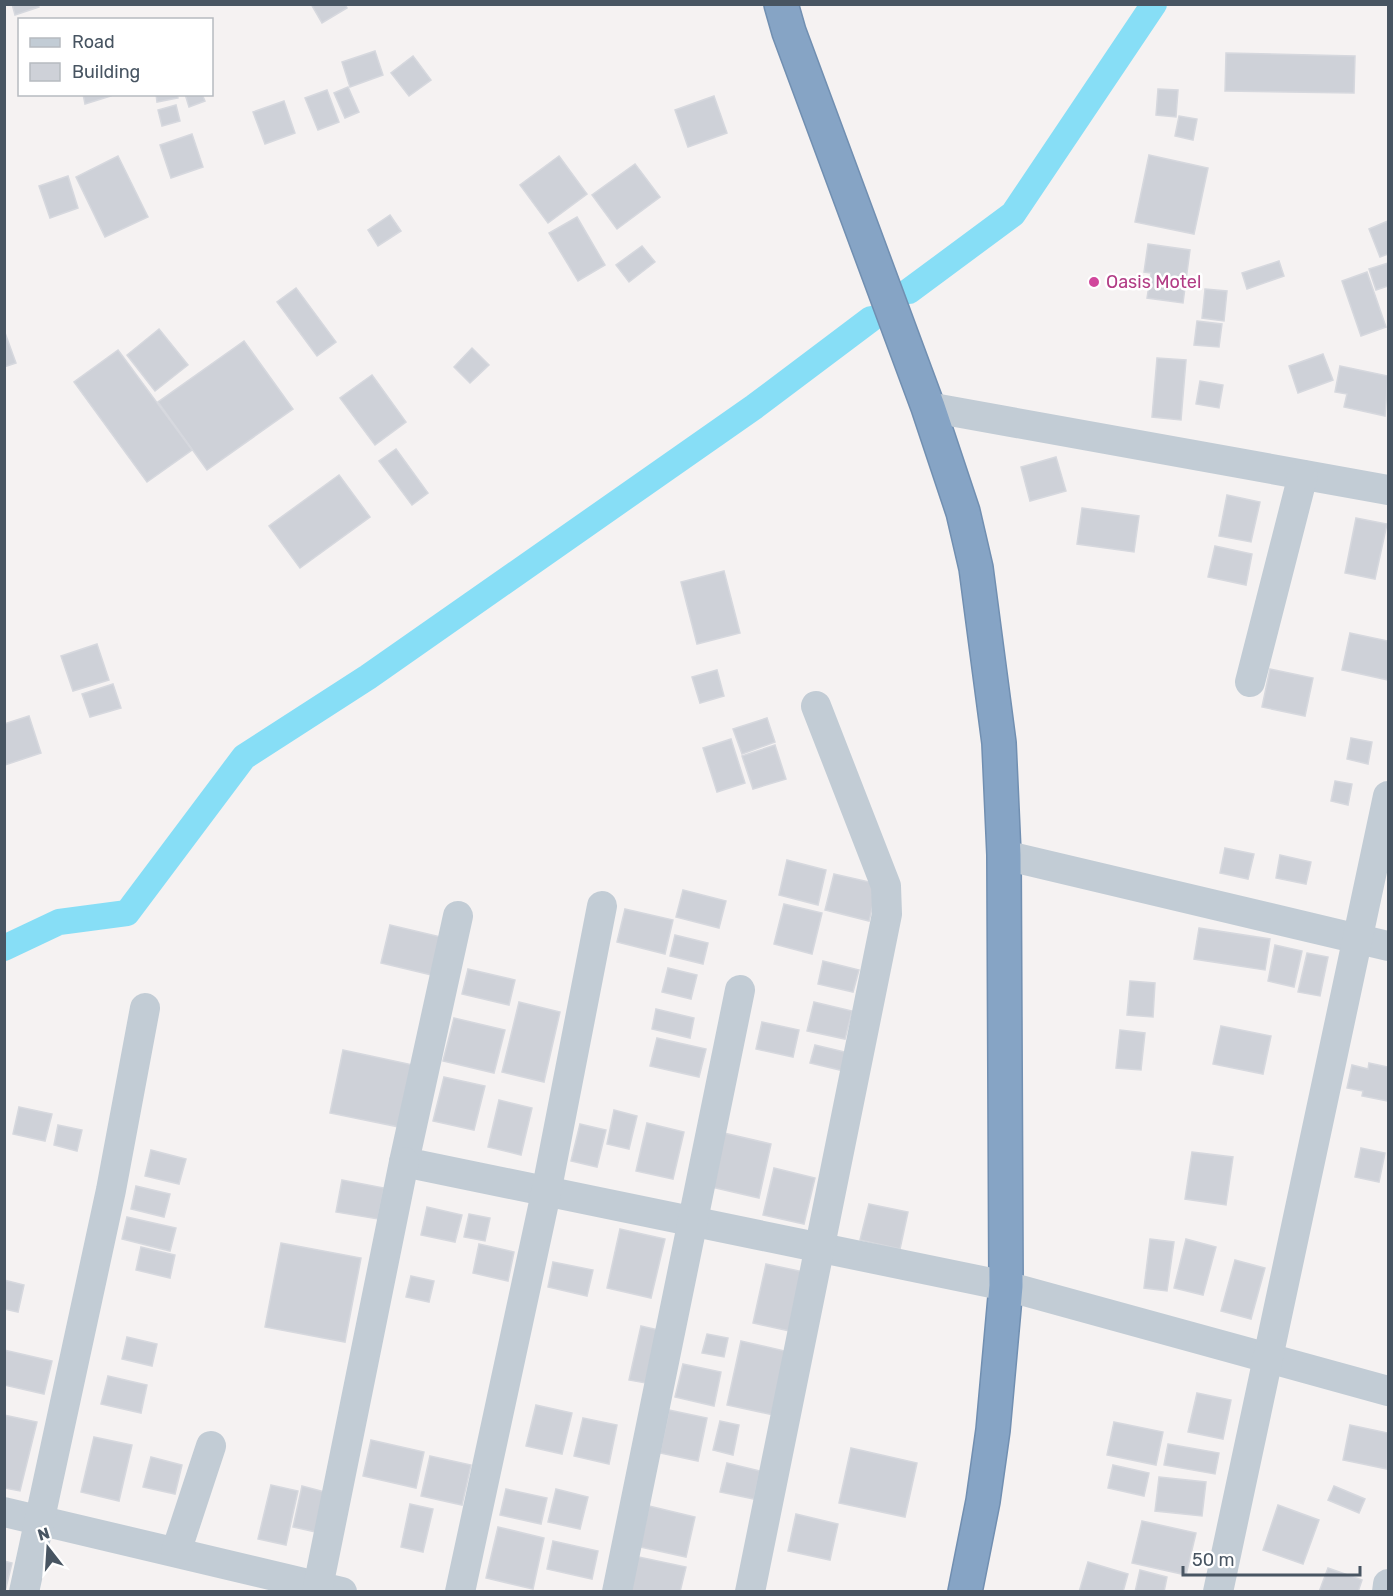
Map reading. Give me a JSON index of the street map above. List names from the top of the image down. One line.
{"places":["Oasis Motel"],"legend":["Road","Building"],"scale_bar":"50 m","north":"top"}
